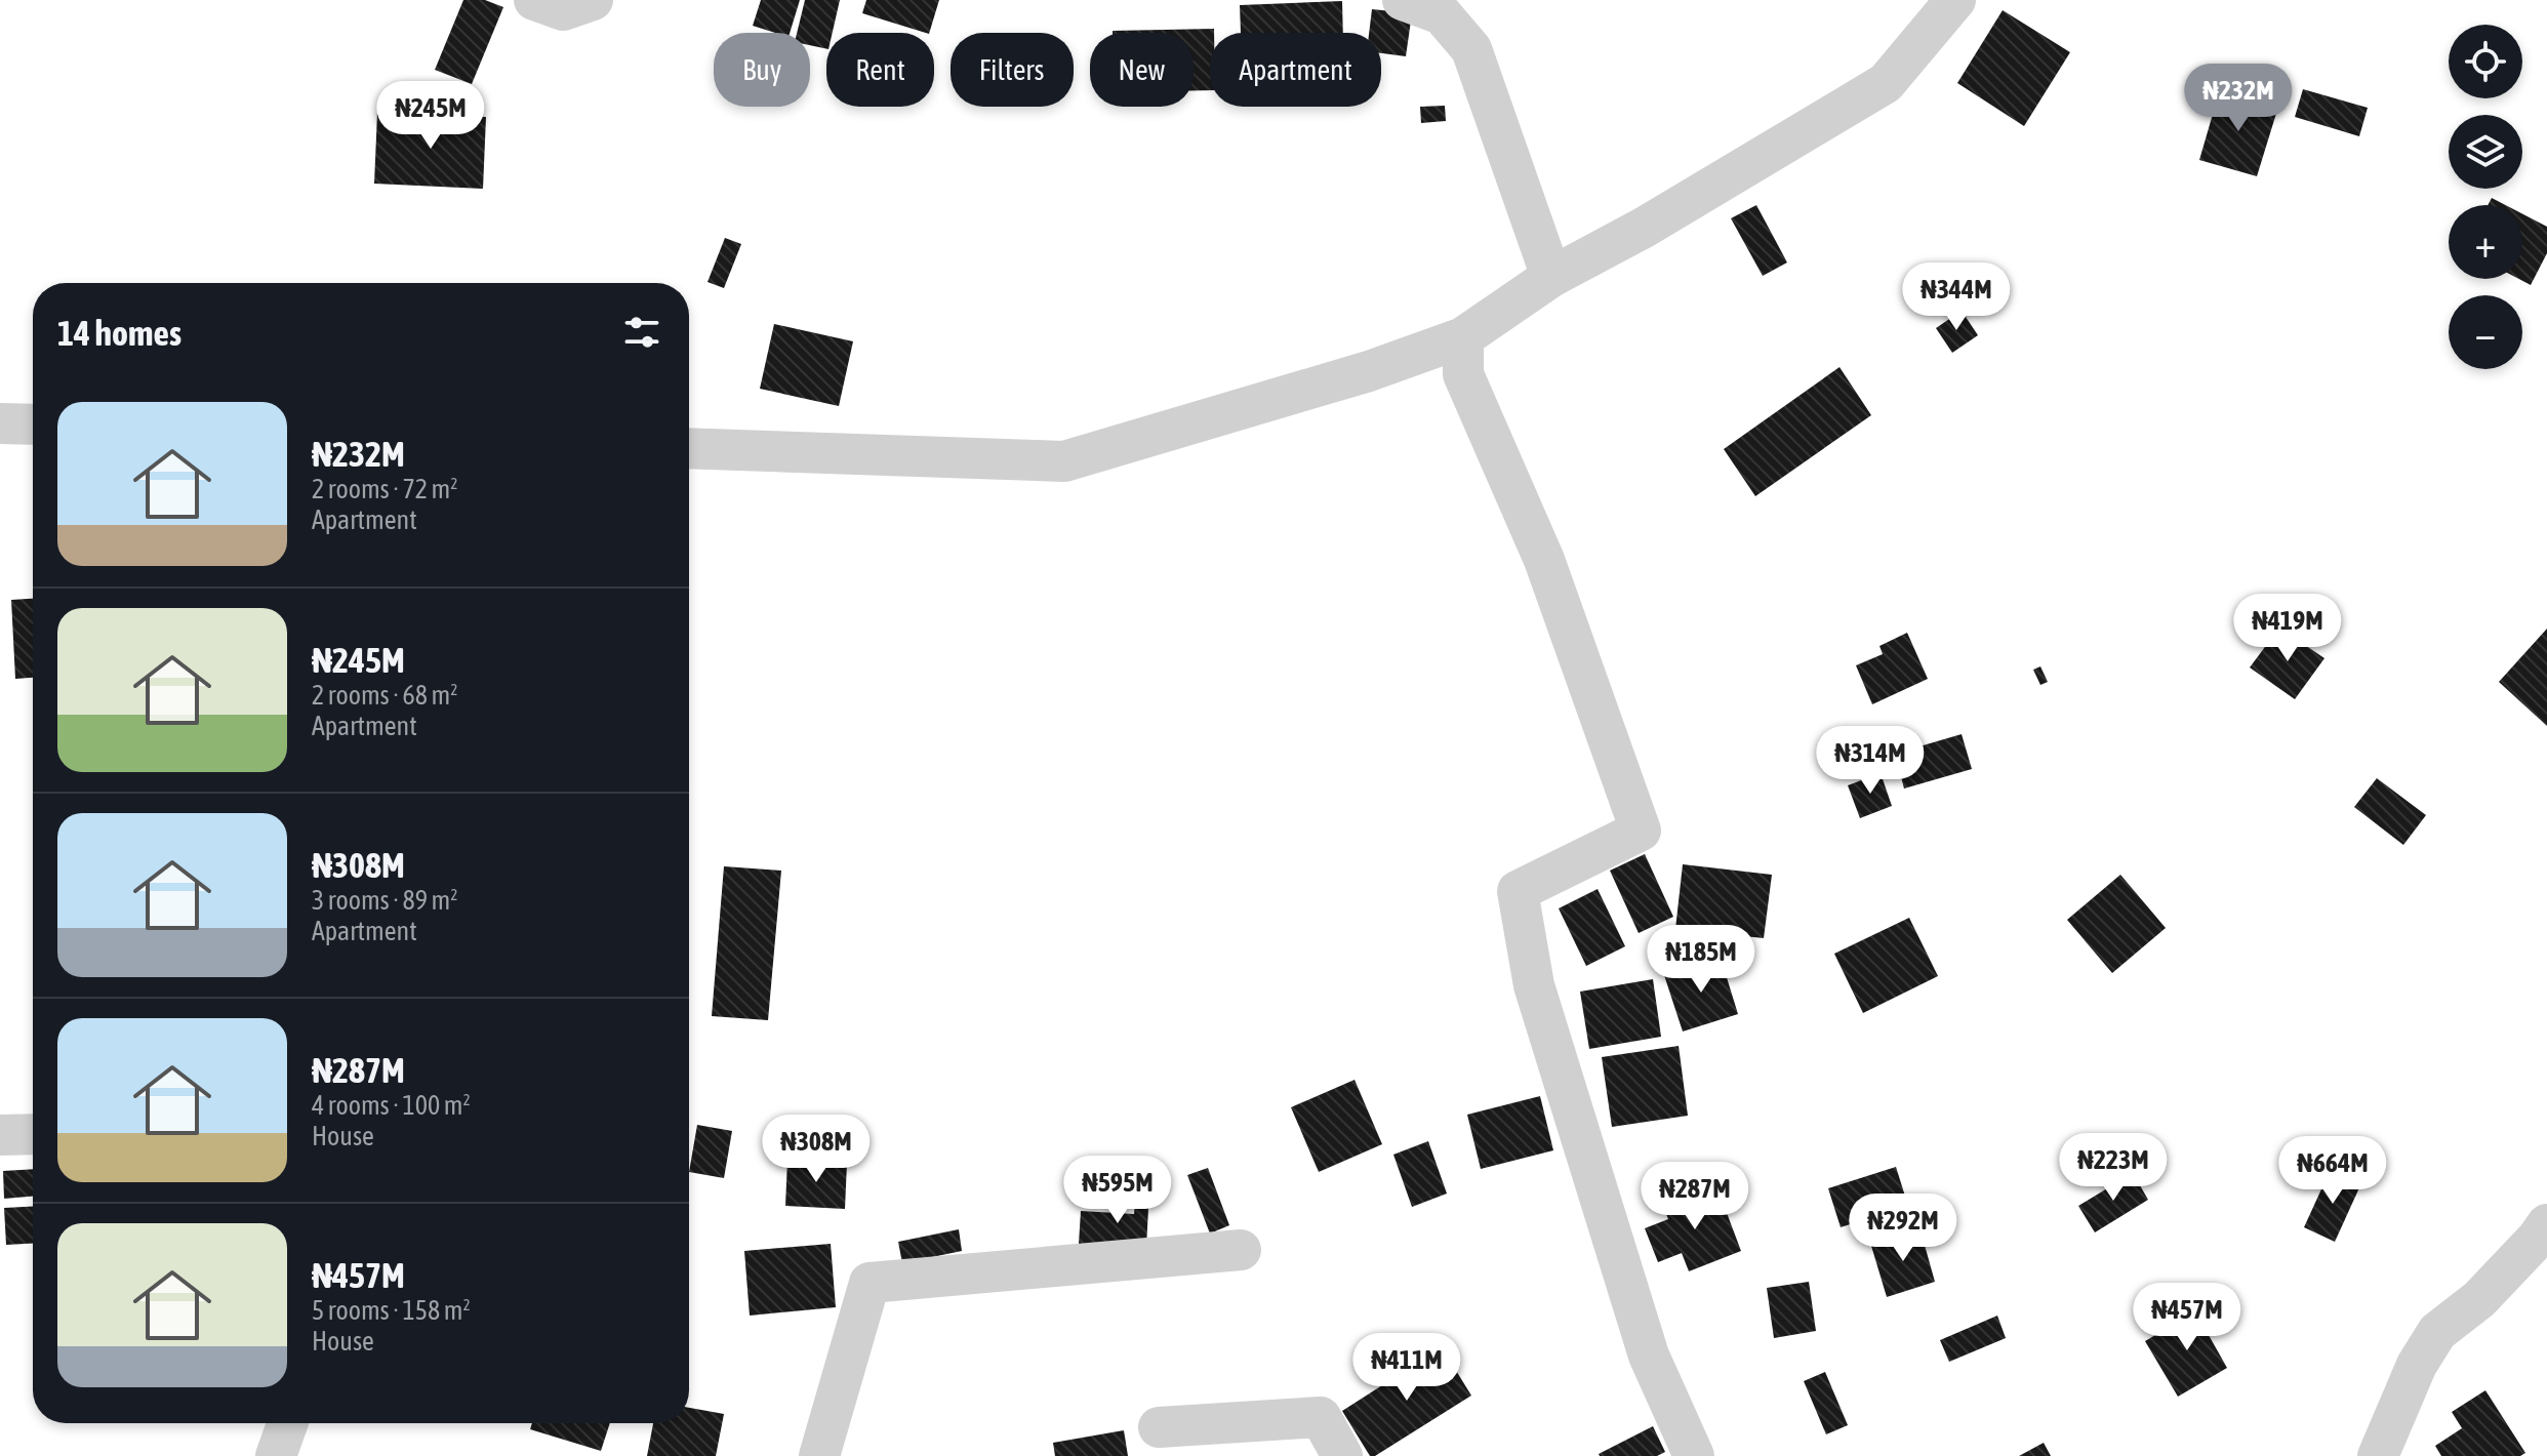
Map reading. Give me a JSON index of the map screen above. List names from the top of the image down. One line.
{"page":{"map_buttons":["+","−"],"chip":["Buy","Rent","Filters","New","Apartment"],"price":["₦232M","₦245M","₦344M","₦419M","₦314M","₦185M","₦308M","₦223M","₦664M","₦595M","₦287M","₦292M","₦457M","₦411M"],"heading":"14 homes","list":[{"name":"₦232M","note":"2 rooms · 72 m² · Apartment"},{"name":"₦245M","note":"2 rooms · 68 m² · Apartment"},{"name":"₦308M","note":"3 rooms · 89 m² · Apartment"},{"name":"₦287M","note":"4 rooms · 100 m² · House"},{"name":"₦457M","note":"5 rooms · 158 m² · House"}]}}
